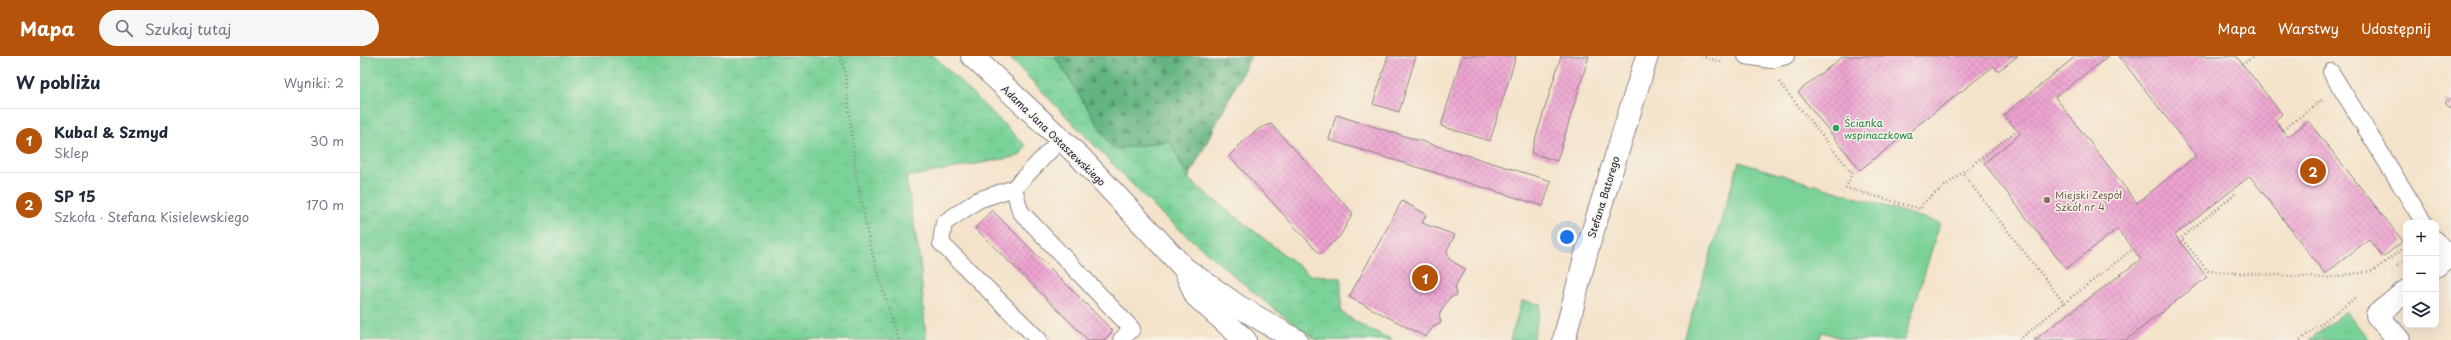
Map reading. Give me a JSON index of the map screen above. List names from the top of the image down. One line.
{"streets":{"street":["Adama Jana Ostaszewskiego","Stefana Batorego"]},"places":["Ścianka wspinaczkowa","Miejski Zespół Szkół nr 4"],"page":{"header":"Mapa","search":"Szukaj tutaj","nav":["Mapa","Warstwy","Udostępnij"],"heading":["W pobliżu","Wyniki: 2"],"list":[{"mark":"1","name":"Kubal & Szmyd","note":"Sklep","value":"30 m"},{"mark":"2","name":"SP 15","note":"Szkoła · Stefana Kisielewskiego","value":"170 m"}],"pins":["2","1"],"map_buttons":["+","−"]}}
